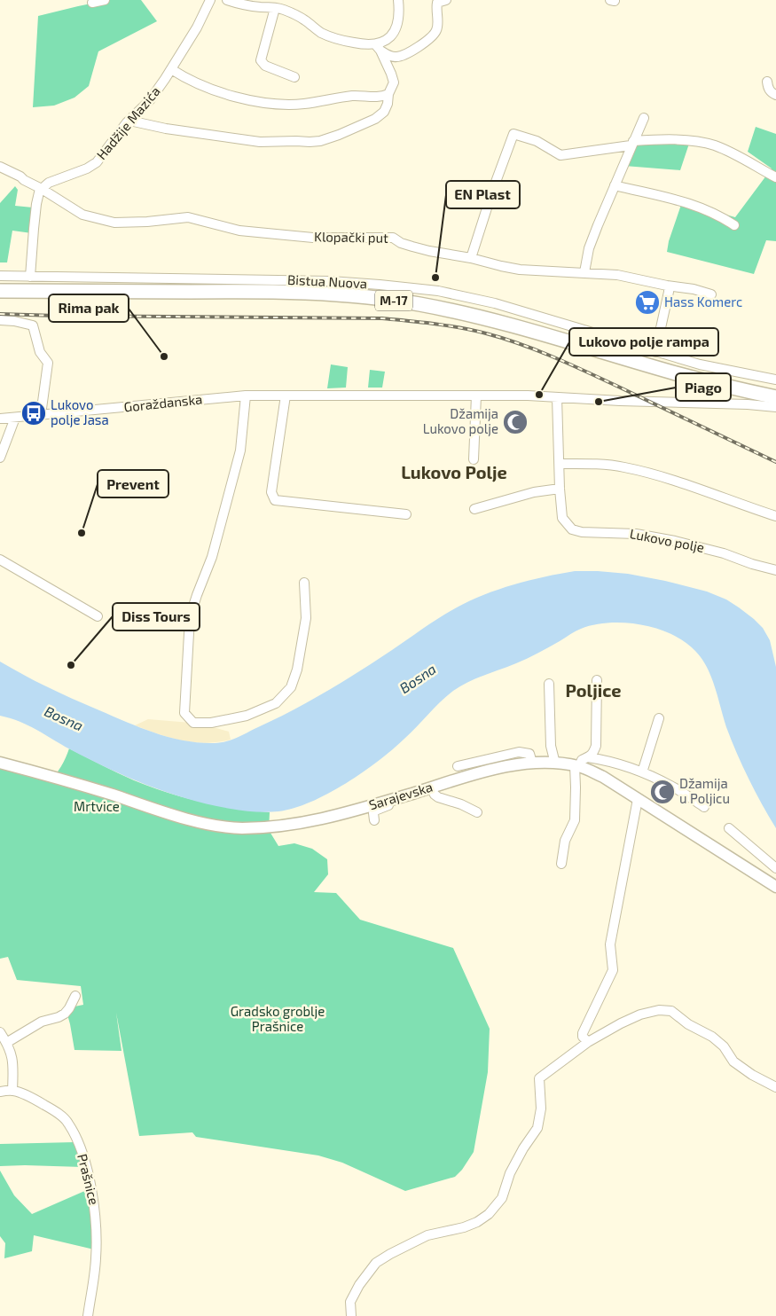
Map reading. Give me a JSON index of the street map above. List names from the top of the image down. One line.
{"streets":{"highway":["M-17"],"main road":["Sarajevska"],"street":["Hadžije Mazića","Klopački put","Bistua Nuova","Goraždanska","Lukovo polje","Prašnice"]},"crossings":[["Hadžije Mazića","Klopački put"],["Goraždanska","Lukovo polje"]],"districts":["Lukovo Polje","Poljice"],"water":["Bosna"],"parks":["Mrtvice","Gradsko groblje Prašnice"],"places":{"other":["EN Plast","Rima pak","Lukovo polje rampa","Piago","Prevent","Diss Tours"],"supermarket":["Hass Komerc"],"bus stop":["Lukovo polje Jasa"],"mosque":["Džamija Lukovo polje","Džamija u Poljicu"]}}
